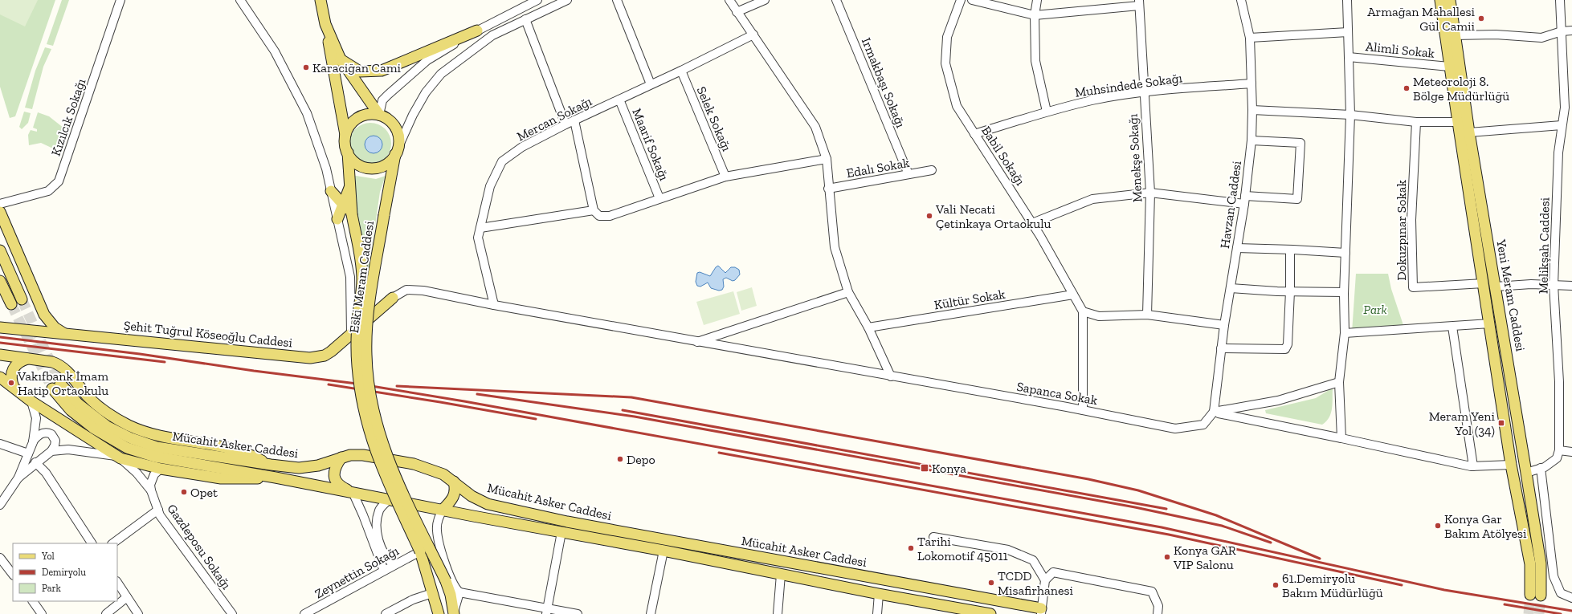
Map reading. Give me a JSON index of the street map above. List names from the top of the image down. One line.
{"streets":{"main road":["Eski Meram Caddesi","Yeni Meram Caddesi","Şehit Tuğrul Köseoğlu Caddesi","Mücahit Asker Caddesi"],"street":["Alimli Sokak","Irmakbaşı Sokağı","Muhsindede Sokağı","Kızılcık Sokağı","Mercan Sokağı","Selek Sokağı","Maarif Sokağı","Babil Sokağı","Menekşe Sokağı","Edalı Sokak","Havzan Caddesi","Dokuzpınar Sokak","Melikşah Caddesi","Kültür Sokak","Sapanca Sokak","Gazdeposu Sokağı","Zeynettin Sokağı"]},"crossings":[["Alimli Sokak","Yeni Meram Caddesi"],["Irmakbaşı Sokağı","Edalı Sokak"],["Muhsindede Sokağı","Babil Sokağı"],["Muhsindede Sokağı","Menekşe Sokağı"],["Muhsindede Sokağı","Havzan Caddesi"],["Mercan Sokağı","Selek Sokağı"],["Mercan Sokağı","Maarif Sokağı"],["Mercan Sokağı","Sapanca Sokak"],["Babil Sokağı","Kültür Sokak"],["Babil Sokağı","Sapanca Sokak"],["Havzan Caddesi","Sapanca Sokak"],["Dokuzpınar Sokak","Yeni Meram Caddesi"],["Eski Meram Caddesi","Zeynettin Sokağı"],["Şehit Tuğrul Köseoğlu Caddesi","Sapanca Sokak"]],"parks":["Park"],"places":{"other":["Armağan Mahallesi Gül Camii","Karaciğan Cami","Meteoroloji 8. Bölge Müdürlüğü","Vali Necati Çetinkaya Ortaokulu","Vakıfbank İmam Hatip Ortaokulu","Depo","Opet","Konya Gar Bakım Atölyesi","Tarihi Lokomotif 45011","Konya GAR VIP Salonu","TCDD Misafirhanesi","61.Demiryolu Bakım Müdürlüğü"],"transit":["Meram Yeni Yol (34)","Konya"]},"legend":["Yol","Demiryolu","Park"]}
